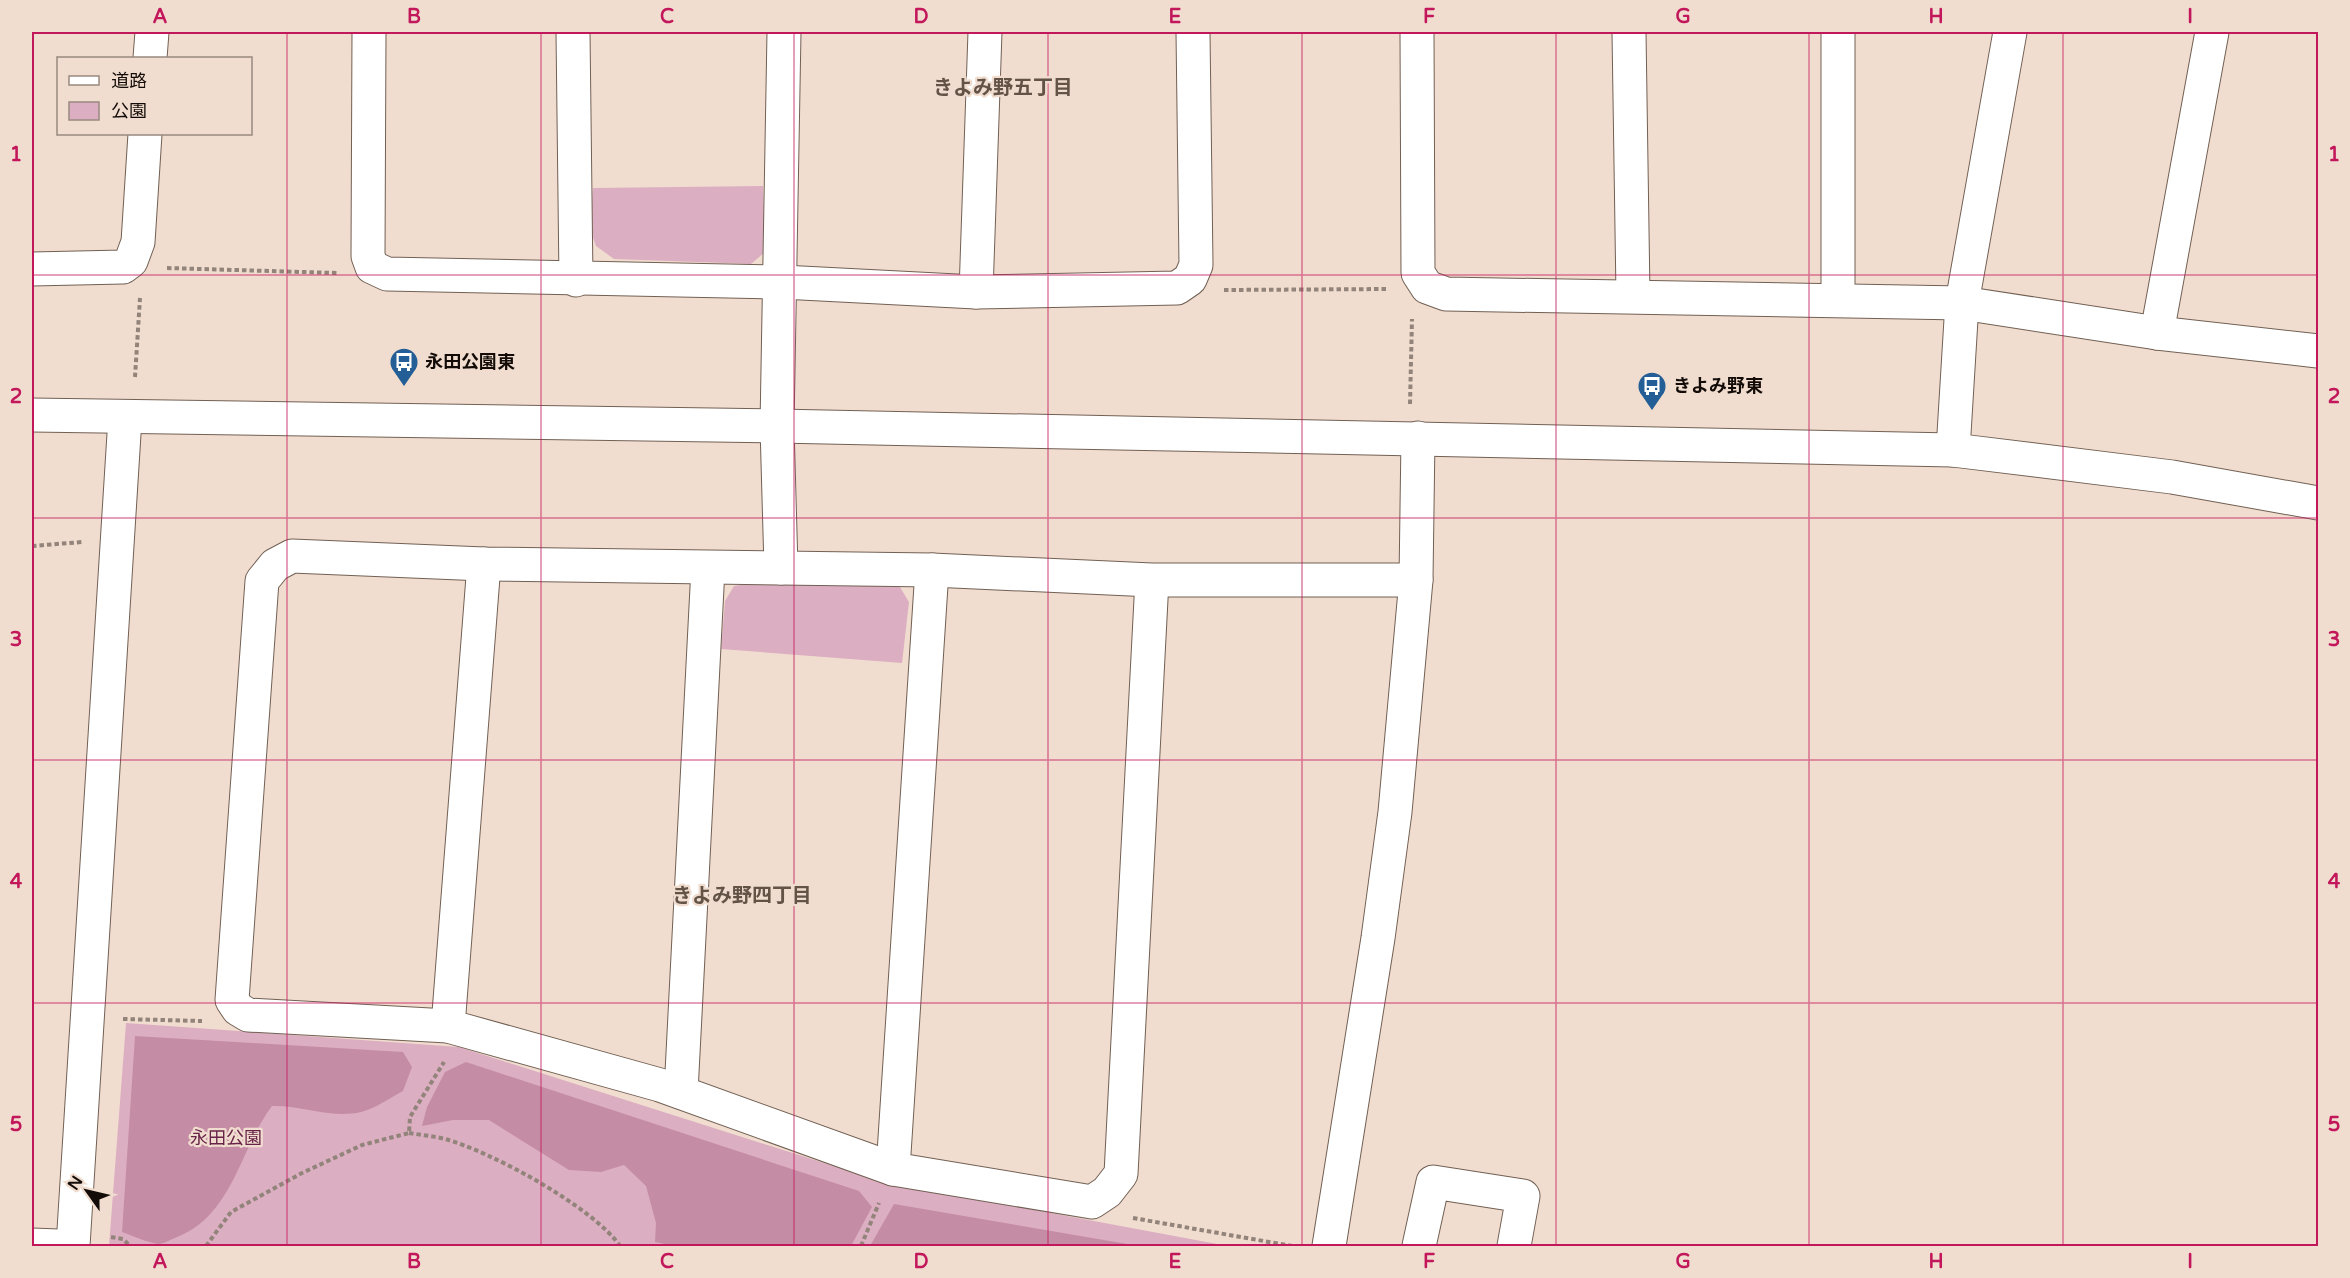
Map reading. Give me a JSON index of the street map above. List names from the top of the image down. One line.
{"districts":["きよみ野五丁目","きよみ野四丁目"],"parks":["永田公園"],"places":{"bus stop":["永田公園東","きよみ野東"]},"legend":["道路","公園"],"north":"top left","grid":{"columns":["A","B","C","D","E","F","G","H","I"],"rows":["1","2","3","4","5"]}}
